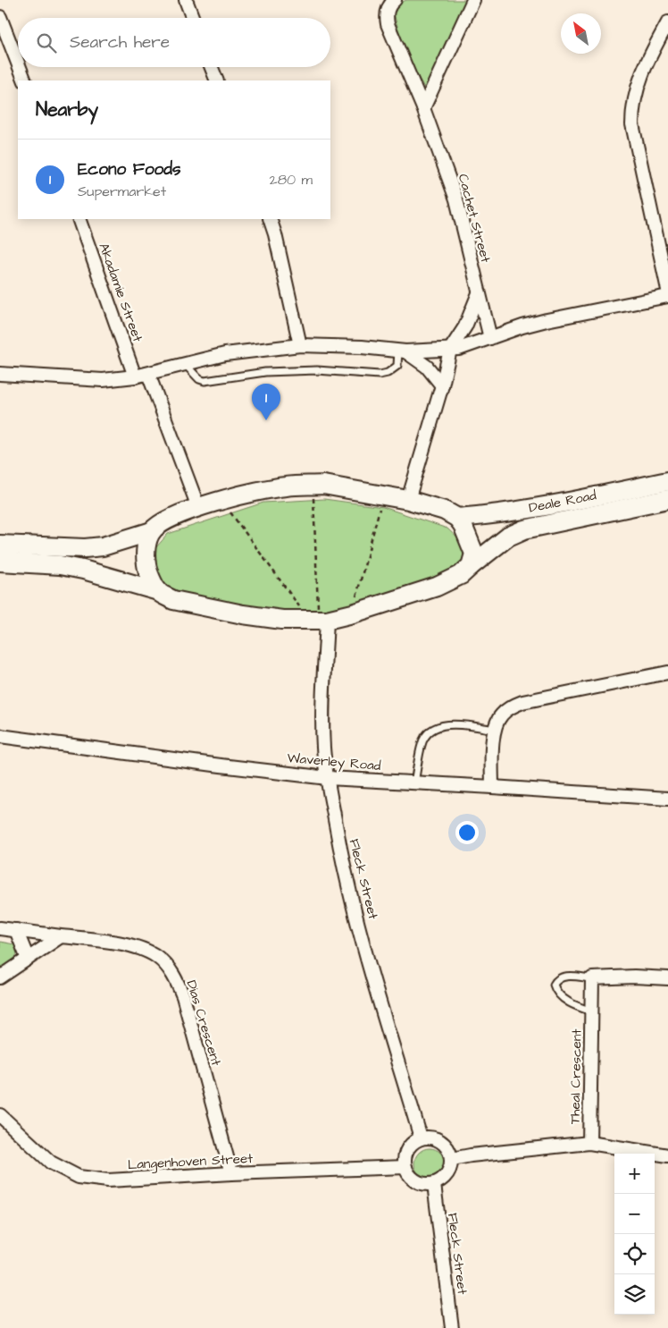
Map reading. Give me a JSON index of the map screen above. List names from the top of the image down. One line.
{"streets":{"street":["Cachet Street","Akadamie Street","Deale Road","Waverley Road","Fleck Street","Dias Crescent","Theal Crescent","Langenhoven Street"]},"crossings":[["Deale Road","Fleck Street"],["Waverley Road","Fleck Street"],["Fleck Street","Langenhoven Street"],["Dias Crescent","Langenhoven Street"]],"north":"top left","page":{"search":"Search here","heading":"Nearby","list":[{"mark":"1","name":"Econo Foods","note":"Supermarket","value":"280 m"}],"pins":"1","map_buttons":["+","−"]}}
